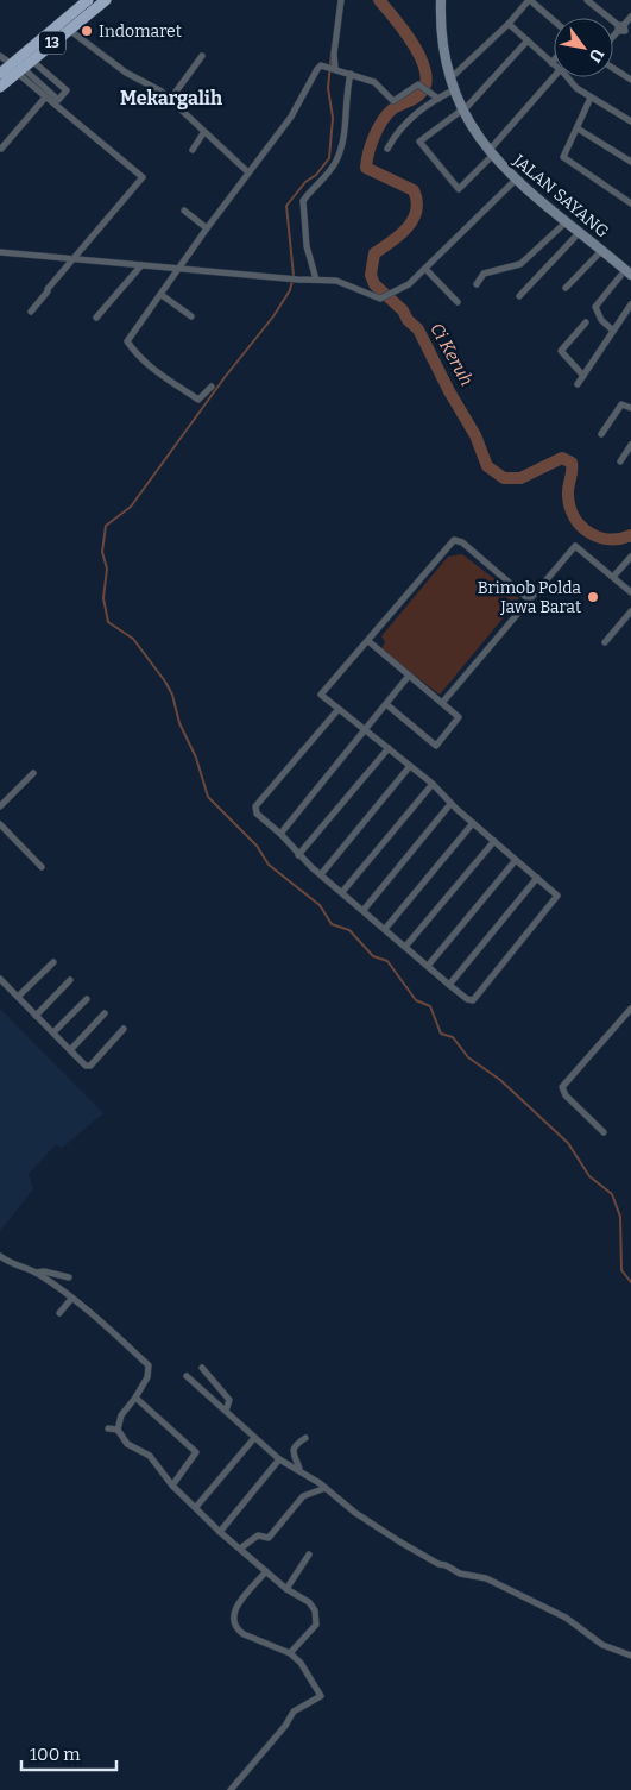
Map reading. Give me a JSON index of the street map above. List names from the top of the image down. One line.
{"streets":{"highway":["13"],"main road":["JALAN SAYANG"]},"districts":["Mekargalih"],"water":["Ci Keruh"],"places":["Indomaret","Brimob Polda Jawa Barat"],"scale_bar":"100 m","north":"bottom right"}
